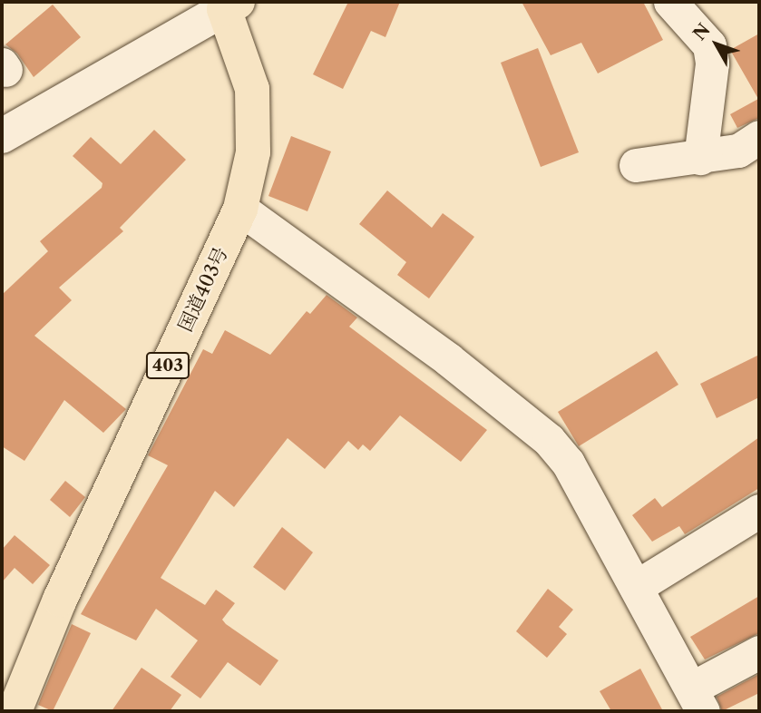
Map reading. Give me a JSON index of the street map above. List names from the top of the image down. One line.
{"streets":{"highway":["国道403号","403"]},"north":"top left"}
